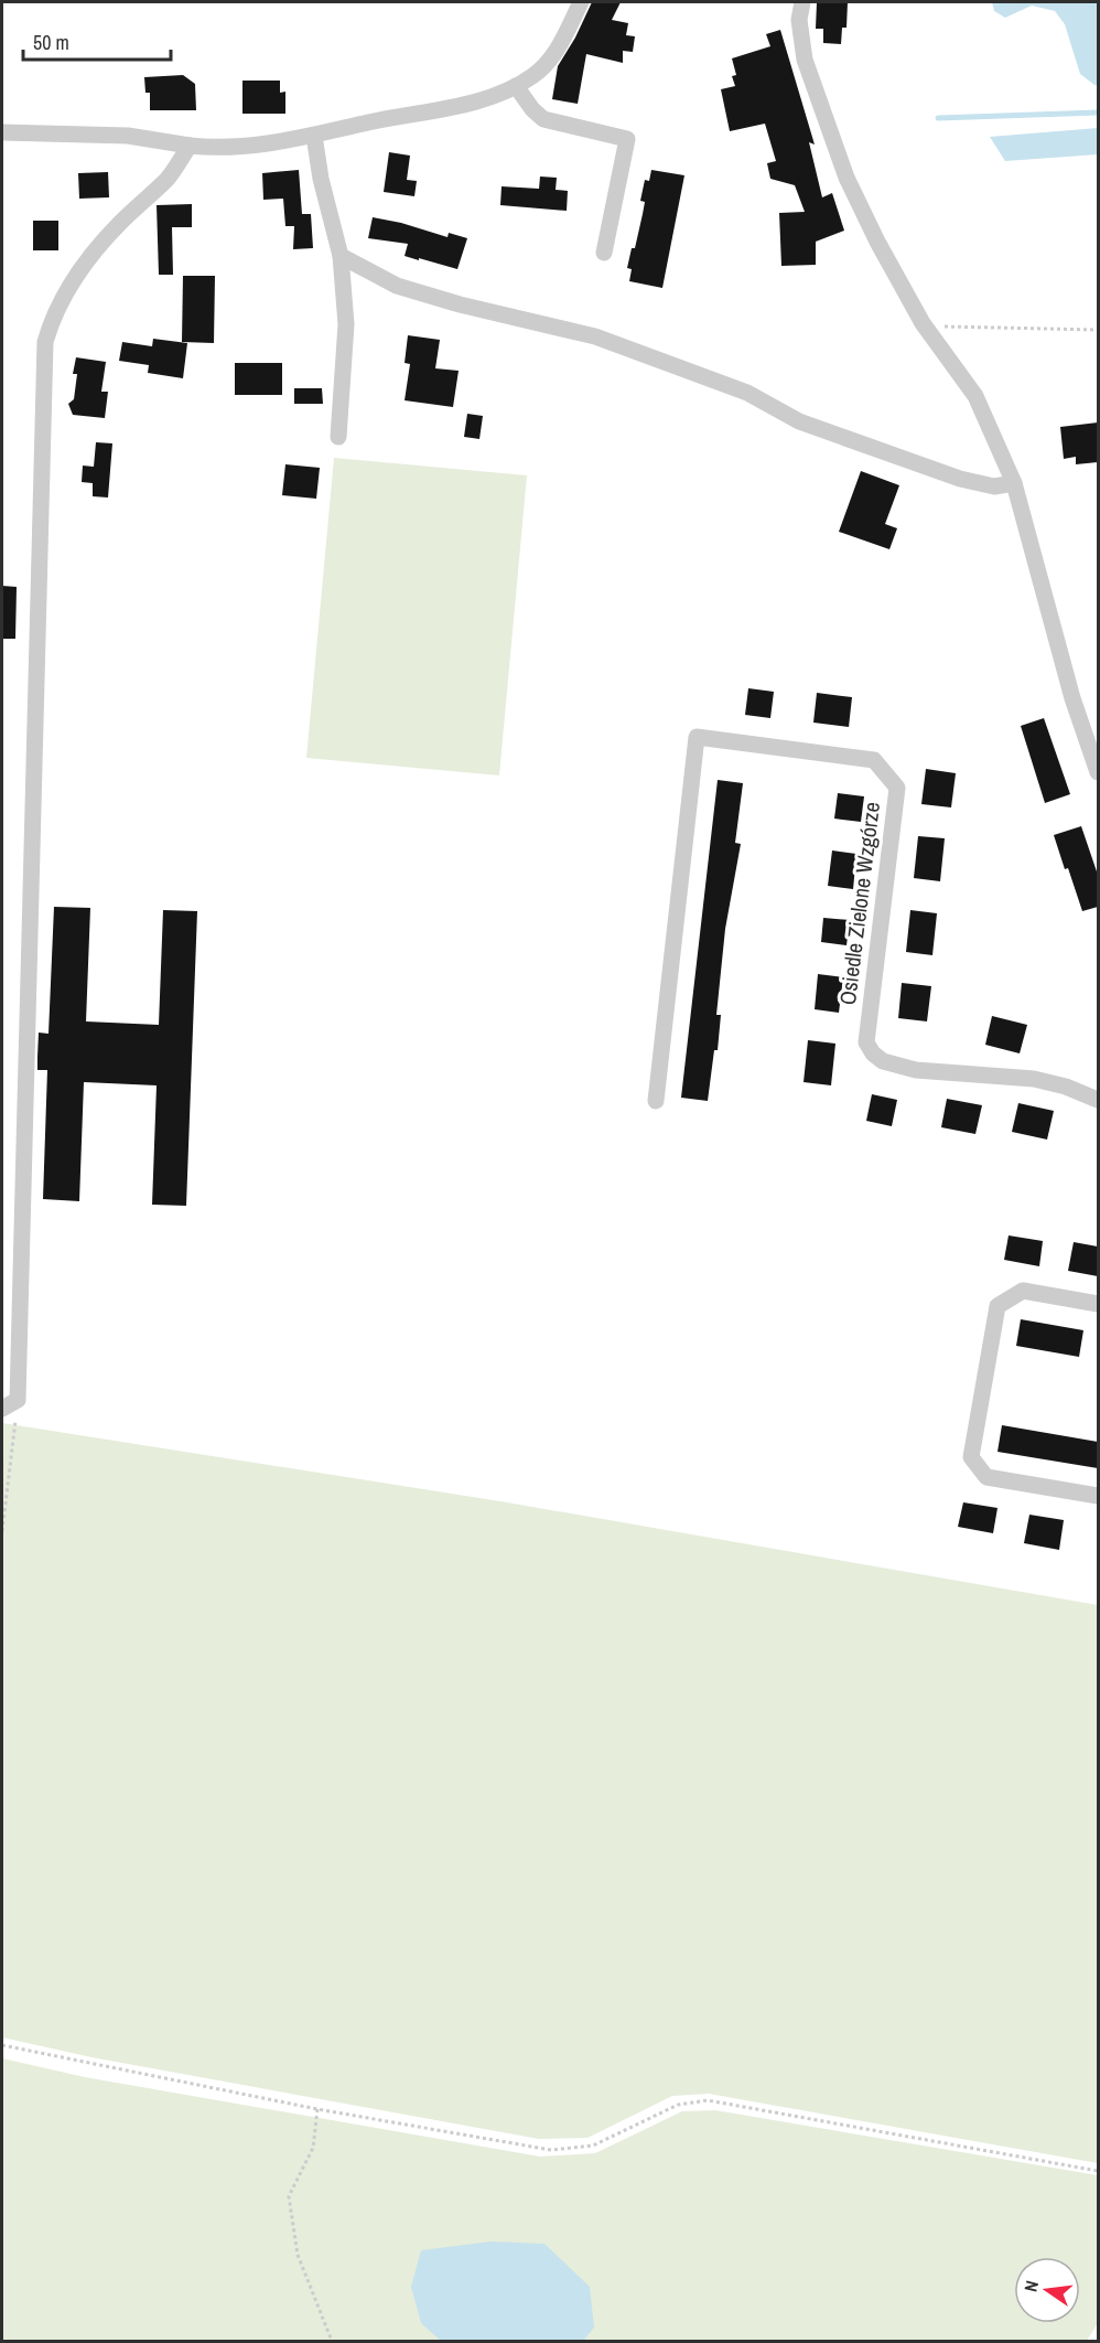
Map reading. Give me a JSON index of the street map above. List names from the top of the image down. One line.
{"streets":{"street":["Osiedle Zielone Wzgórze"]},"scale_bar":"50 m","north":"left"}
